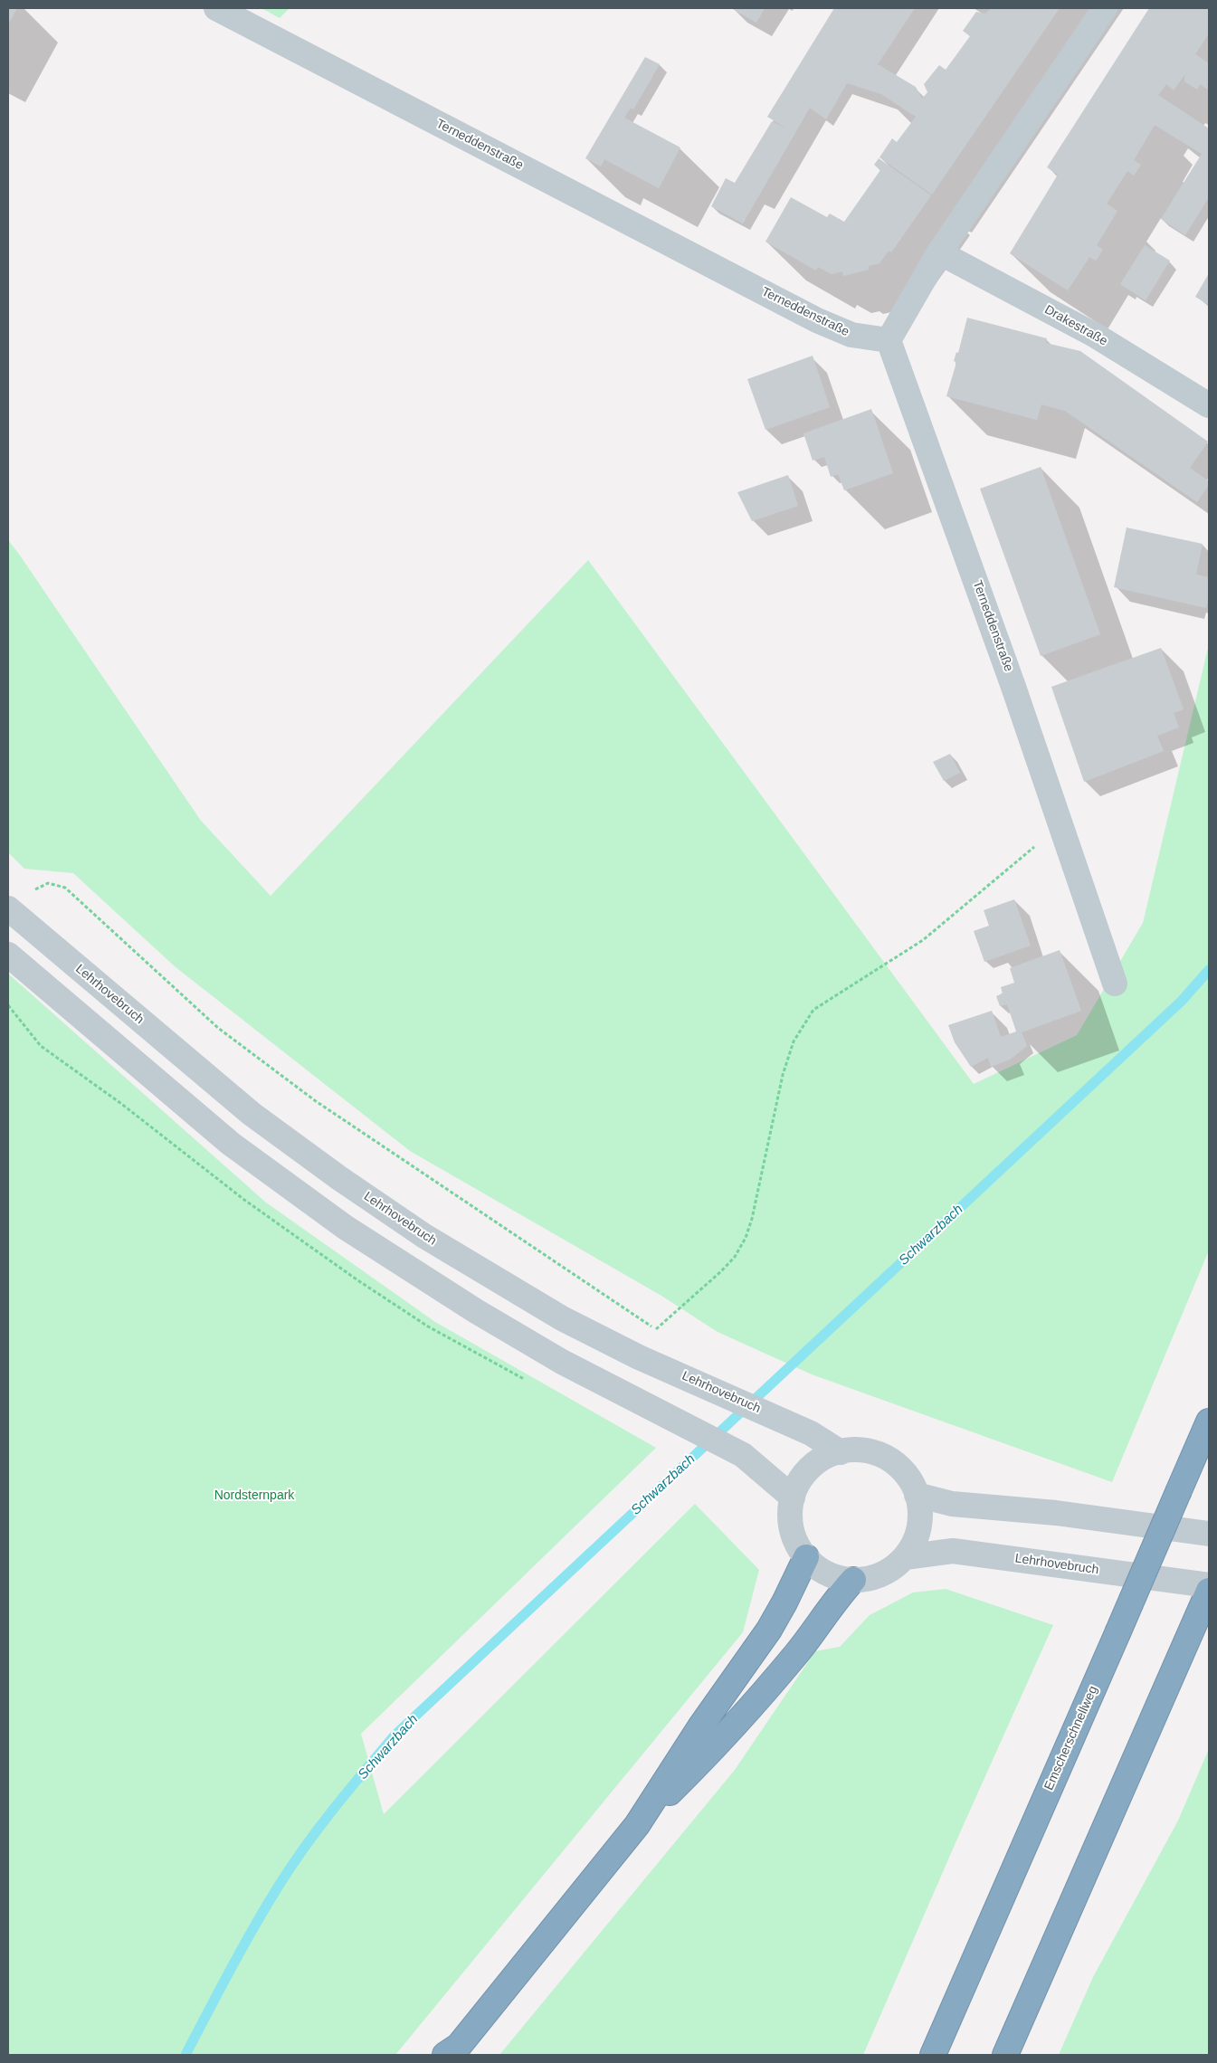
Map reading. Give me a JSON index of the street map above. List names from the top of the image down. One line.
{"streets":{"highway":["Emscherschnellweg"],"street":["Terneddenstraße","Drakestraße","Lehrhovebruch"]},"water":["Schwarzbach"],"parks":["Nordsternpark"]}
